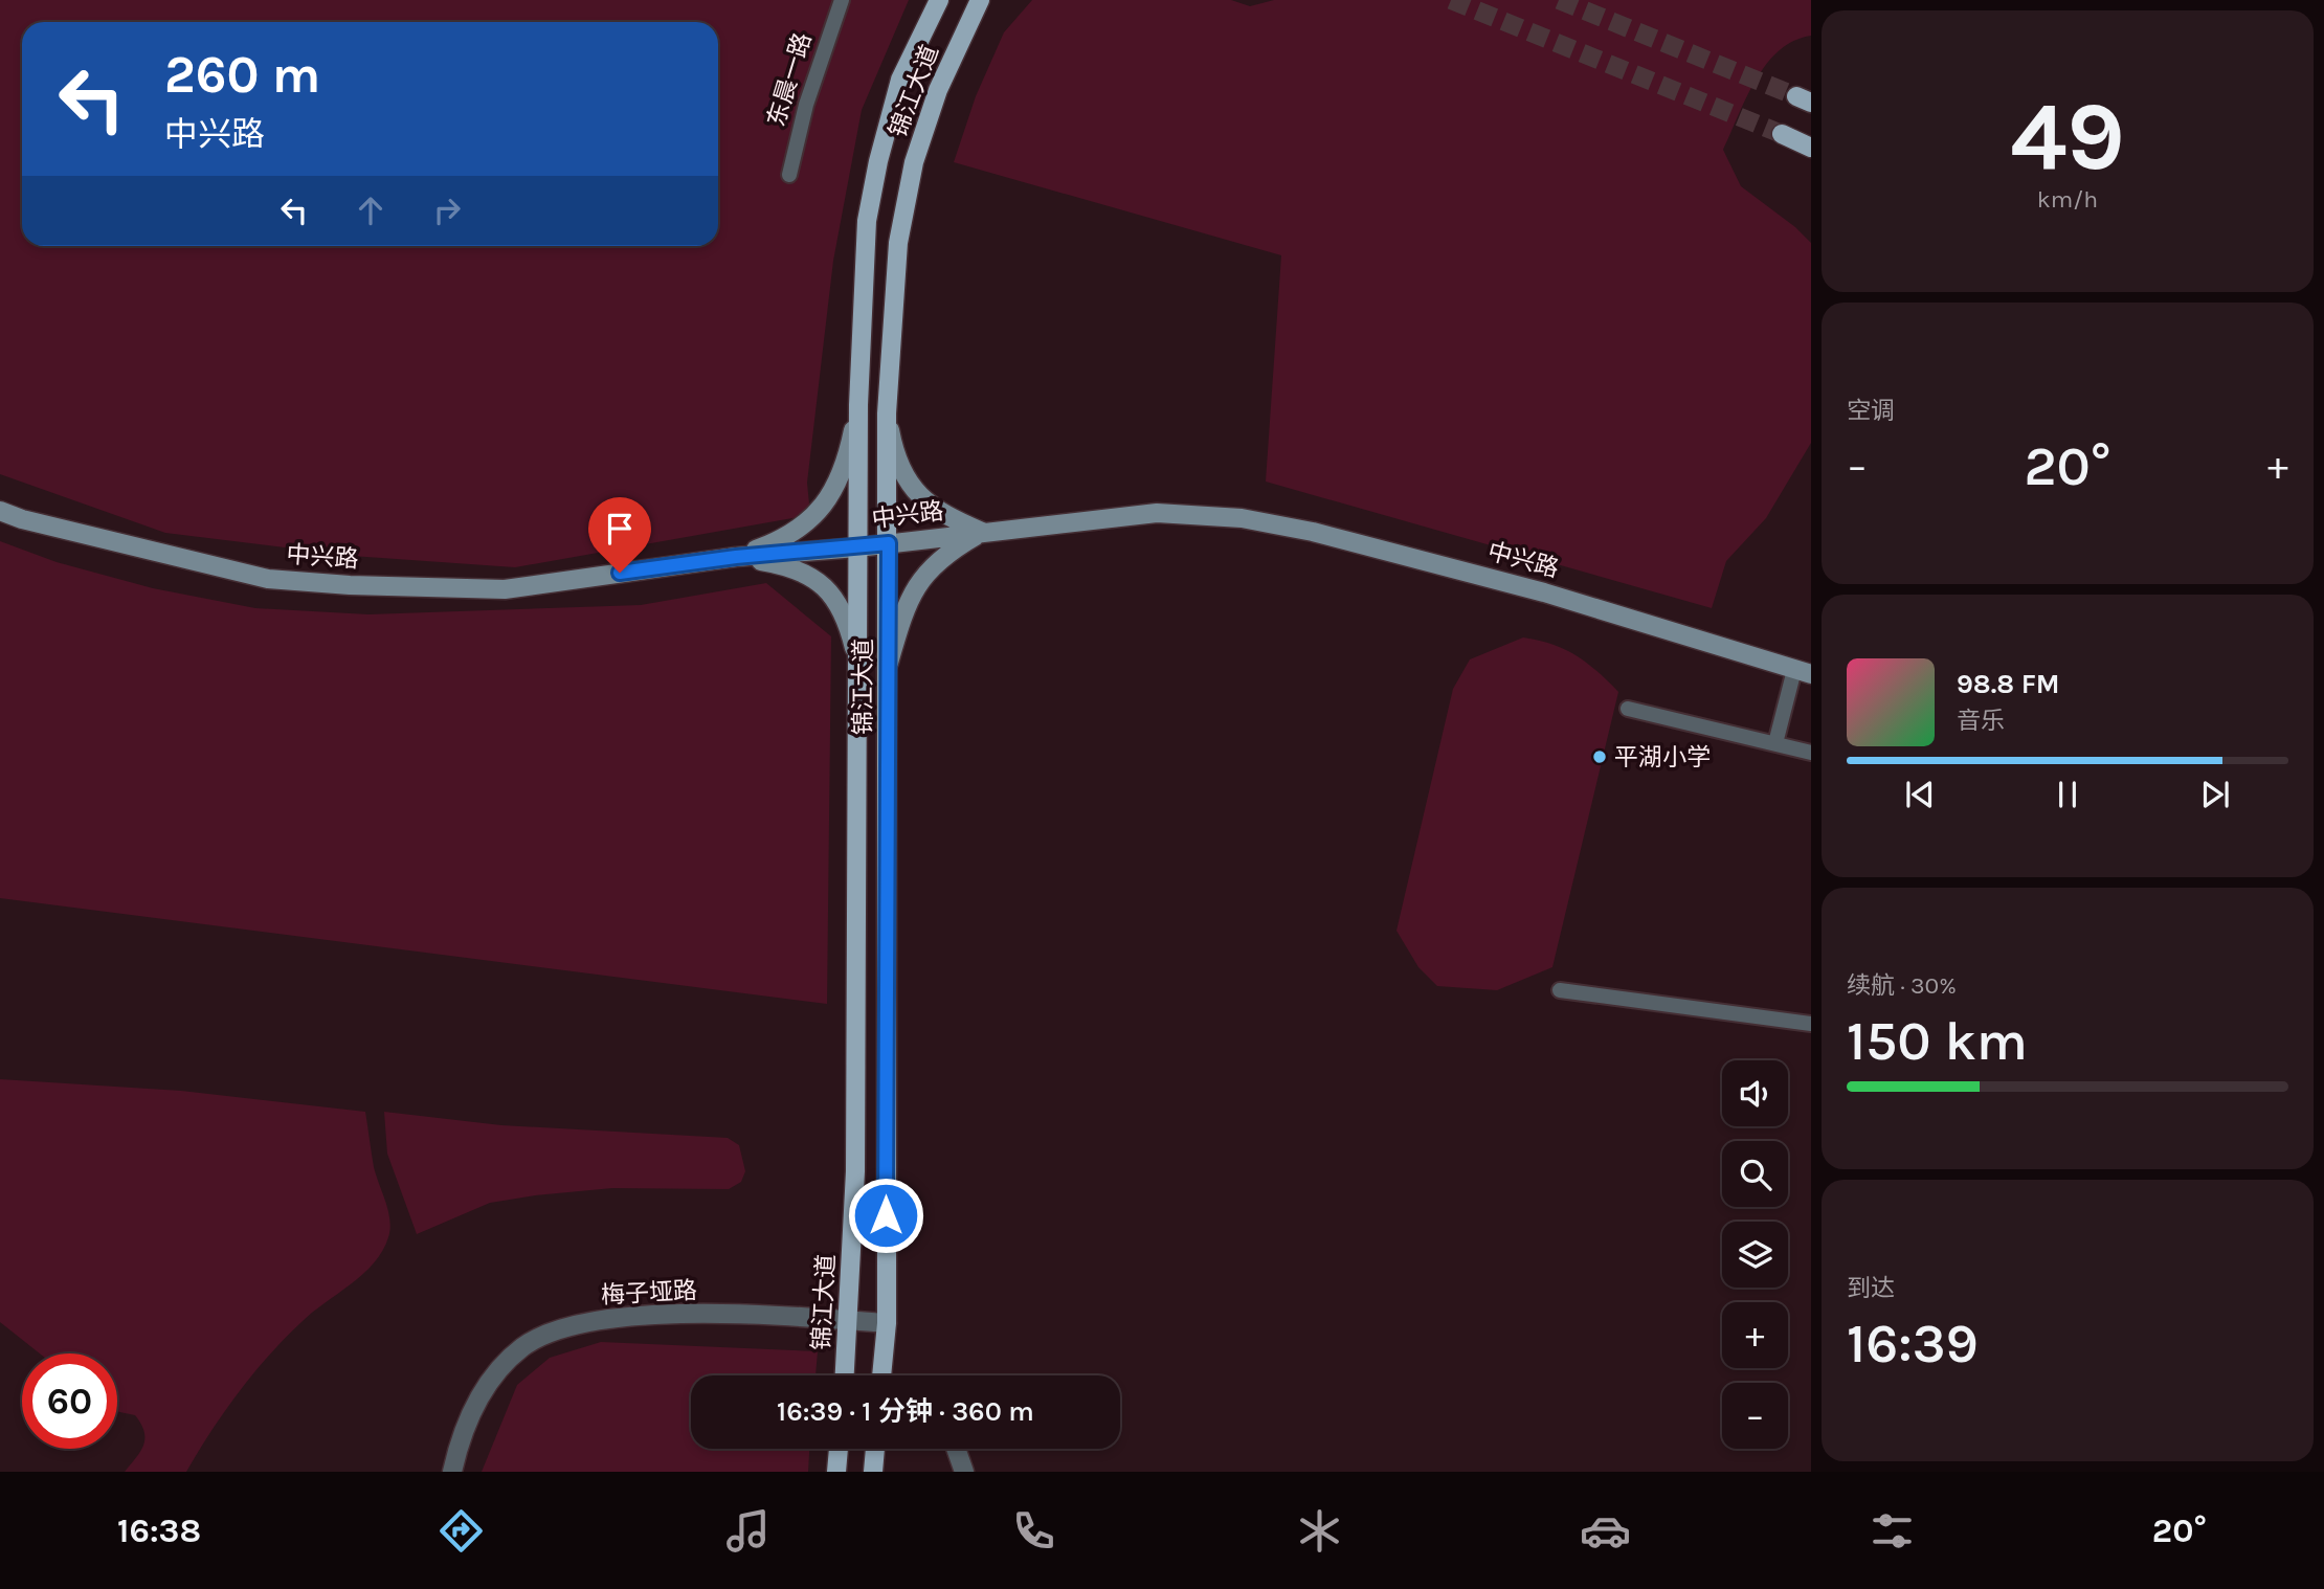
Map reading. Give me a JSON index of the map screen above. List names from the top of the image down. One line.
{"streets":{"main road":["锦江大道","中兴路"],"street":["东晨一路","梅子垭路"]},"crossings":[["锦江大道","中兴路"],["锦江大道","梅子垭路"]],"places":["平湖小学"],"page":{"tile":[["49","km/h"],"空调",["续航 · 30%","150 km"],["到达","16:39"]],"turn":["260 m","中兴路"],"heat":["−","20°","+"],"song":["98.8 FM","音乐"],"map_buttons":["+","−"],"limit":"60","trip":"16:39 · 1 分钟 · 360 m","tabs":["16:38","20°"]}}
